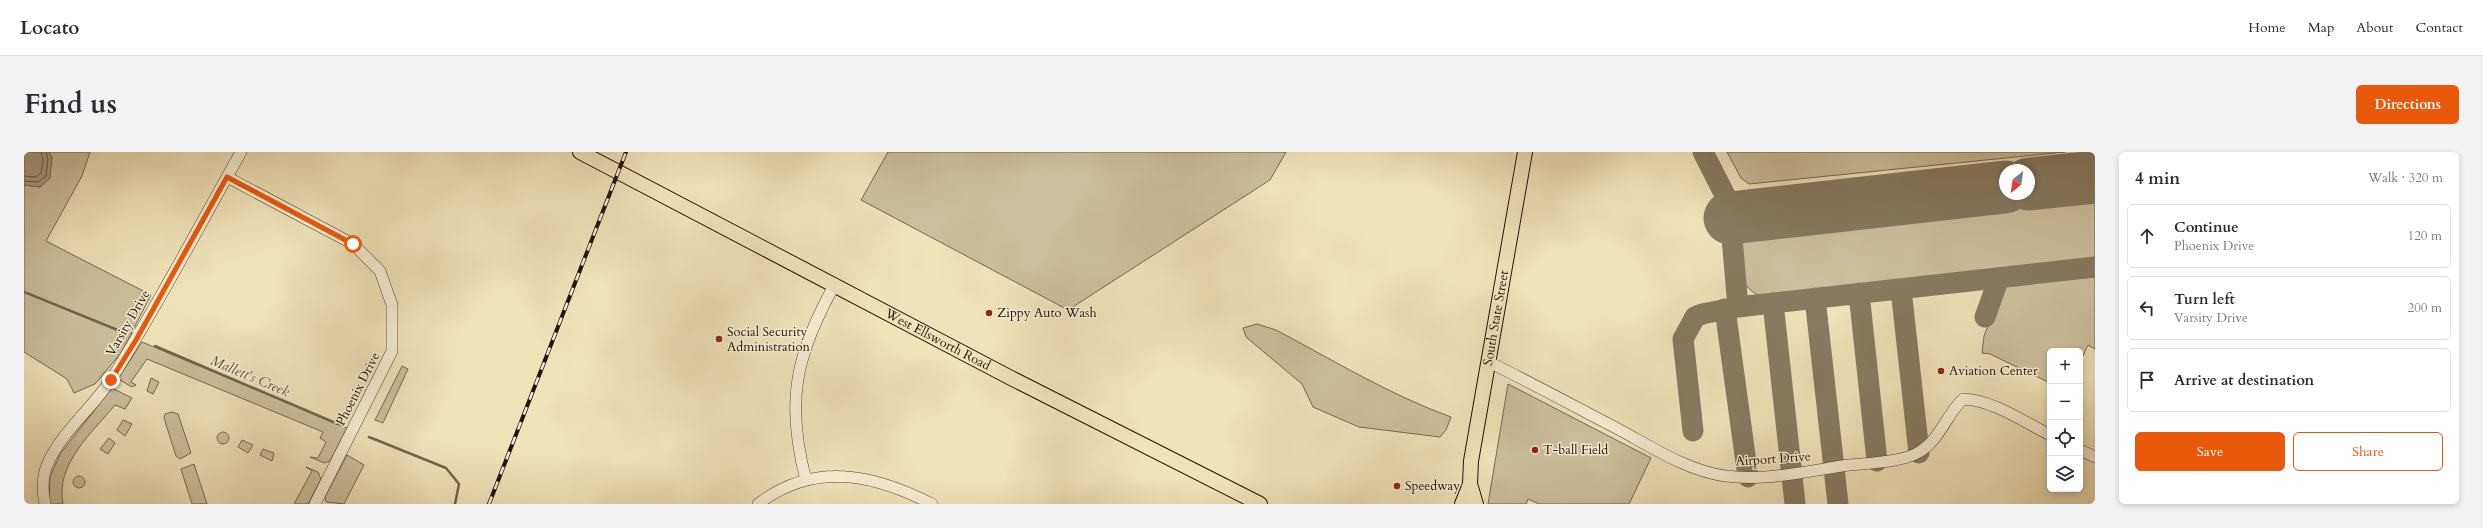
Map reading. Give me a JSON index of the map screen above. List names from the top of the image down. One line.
{"streets":{"main road":["South State Street","West Ellsworth Road"],"street":["Varsity Drive","Phoenix Drive","Airport Drive"]},"crossings":[["South State Street","Airport Drive"],["Varsity Drive","Phoenix Drive"]],"water":["Mallett's Creek"],"places":["Zippy Auto Wash","Social Security Administration","Aviation Center","T-ball Field","Speedway"],"north":"bottom left","page":{"header":"Locato","nav":["Home","Map","About","Contact"],"title":"Find us","buttons":["Directions",["Save","Share"]],"heading":["4 min","Walk · 320 m"],"list":[["Continue","Phoenix Drive","120 m"],["Turn left","Varsity Drive","200 m"],"Arrive at destination"],"map_buttons":["+","−"]}}
